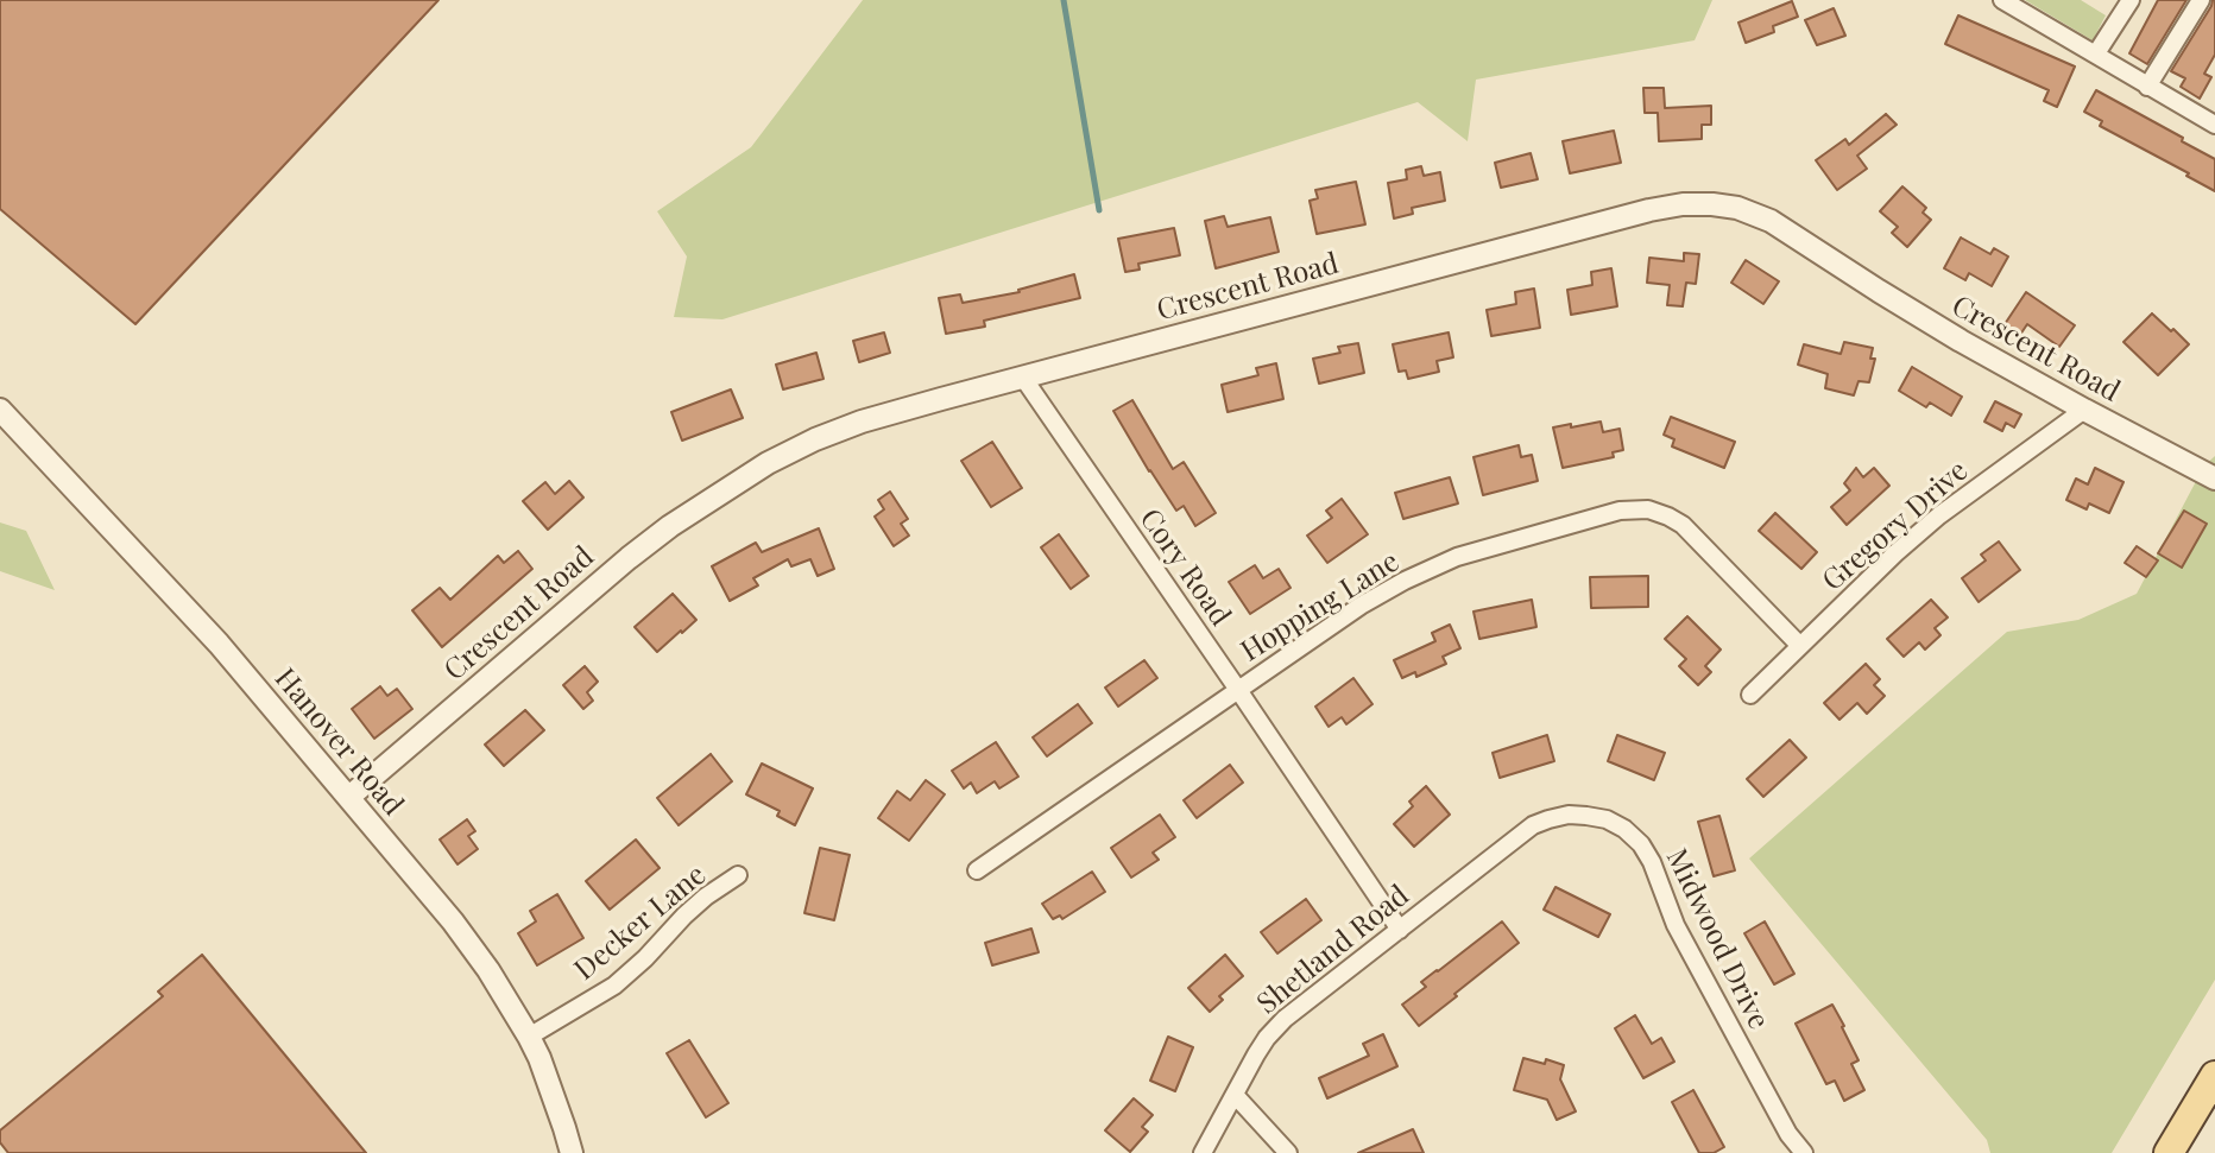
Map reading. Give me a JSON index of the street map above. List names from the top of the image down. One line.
{"streets":{"street":["Crescent Road","Gregory Drive","Cory Road","Hopping Lane","Hanover Road","Decker Lane","Midwood Drive","Shetland Road"]},"crossings":[["Crescent Road","Gregory Drive"],["Crescent Road","Cory Road"],["Crescent Road","Hanover Road"],["Gregory Drive","Hopping Lane"],["Cory Road","Hopping Lane"],["Cory Road","Shetland Road"],["Hanover Road","Decker Lane"],["Midwood Drive","Shetland Road"]]}
